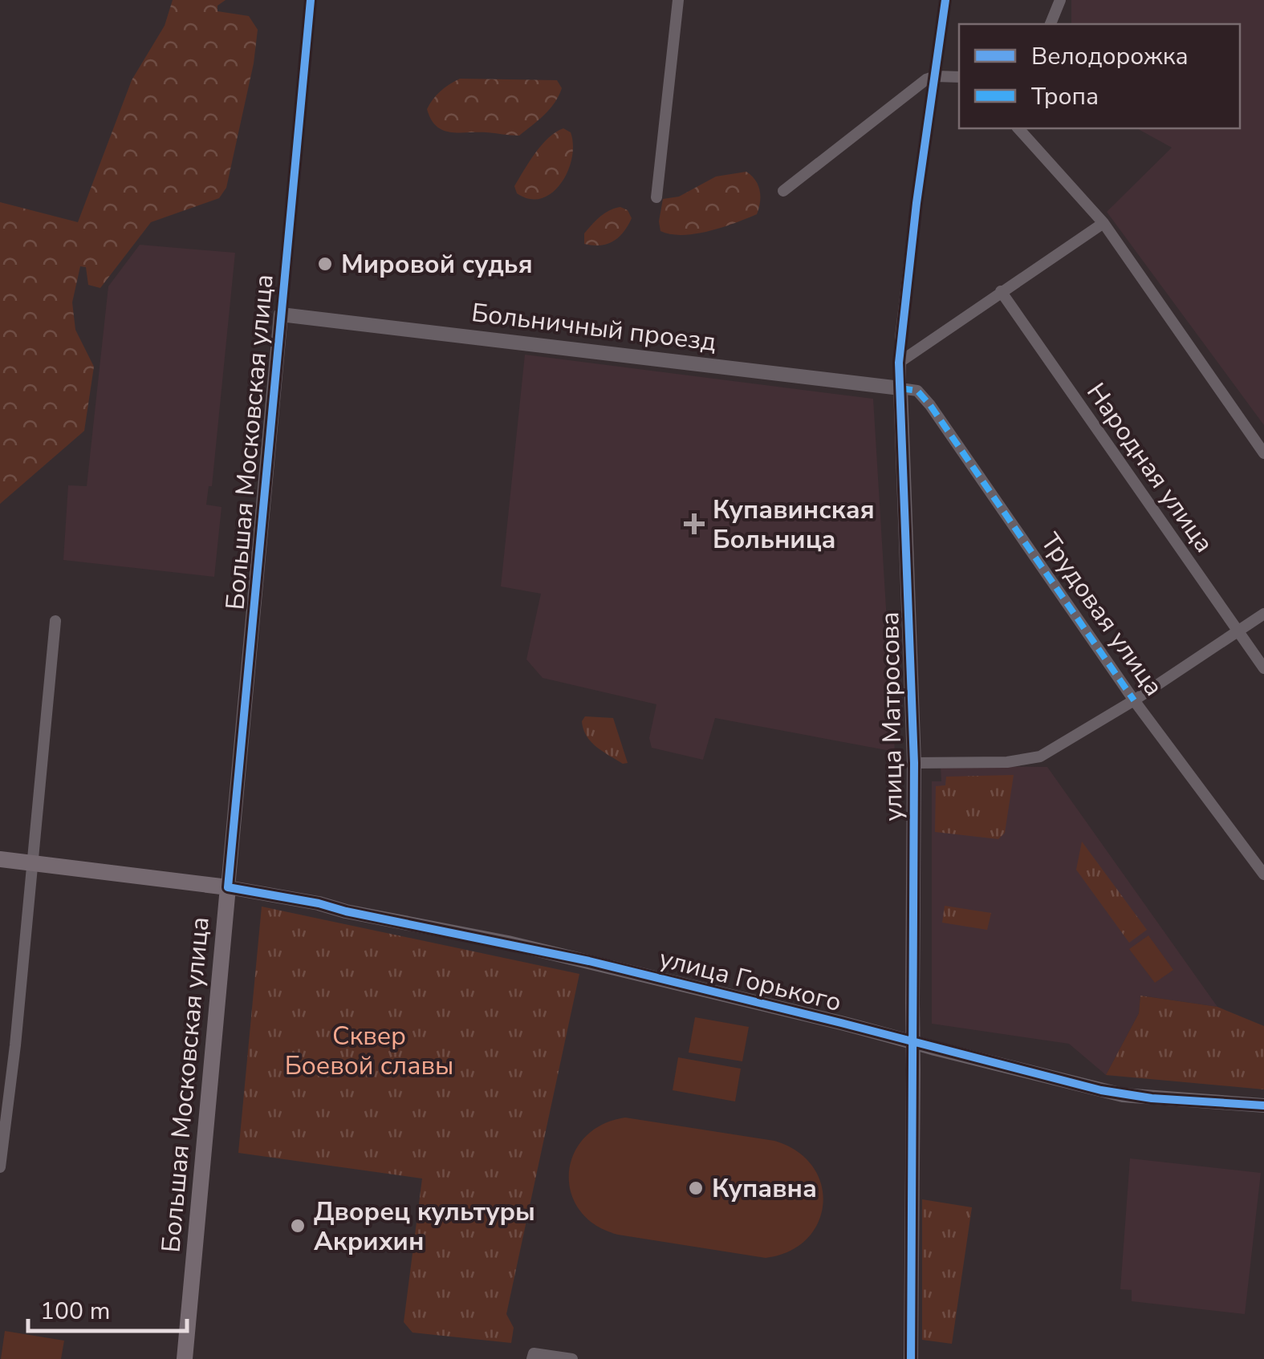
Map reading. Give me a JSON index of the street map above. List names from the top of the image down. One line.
{"streets":{"main road":["Большая Московская улица"],"street":["Больничный проезд","Народная улица","Трудовая улица","улица Матросова","улица Горького"]},"crossings":[["Больничный проезд","Большая Московская улица"],["Больничный проезд","Трудовая улица"],["Больничный проезд","улица Матросова"],["Большая Московская улица","улица Горького"],["Трудовая улица","улица Матросова"],["улица Матросова","улица Горького"]],"parks":["Сквер Боевой славы"],"places":{"other":["Мировой судья","Купавна","Дворец культуры Акрихин"],"health":["Купавинская Больница"]},"legend":["Велодорожка","Тропа"],"scale_bar":"100 m"}
